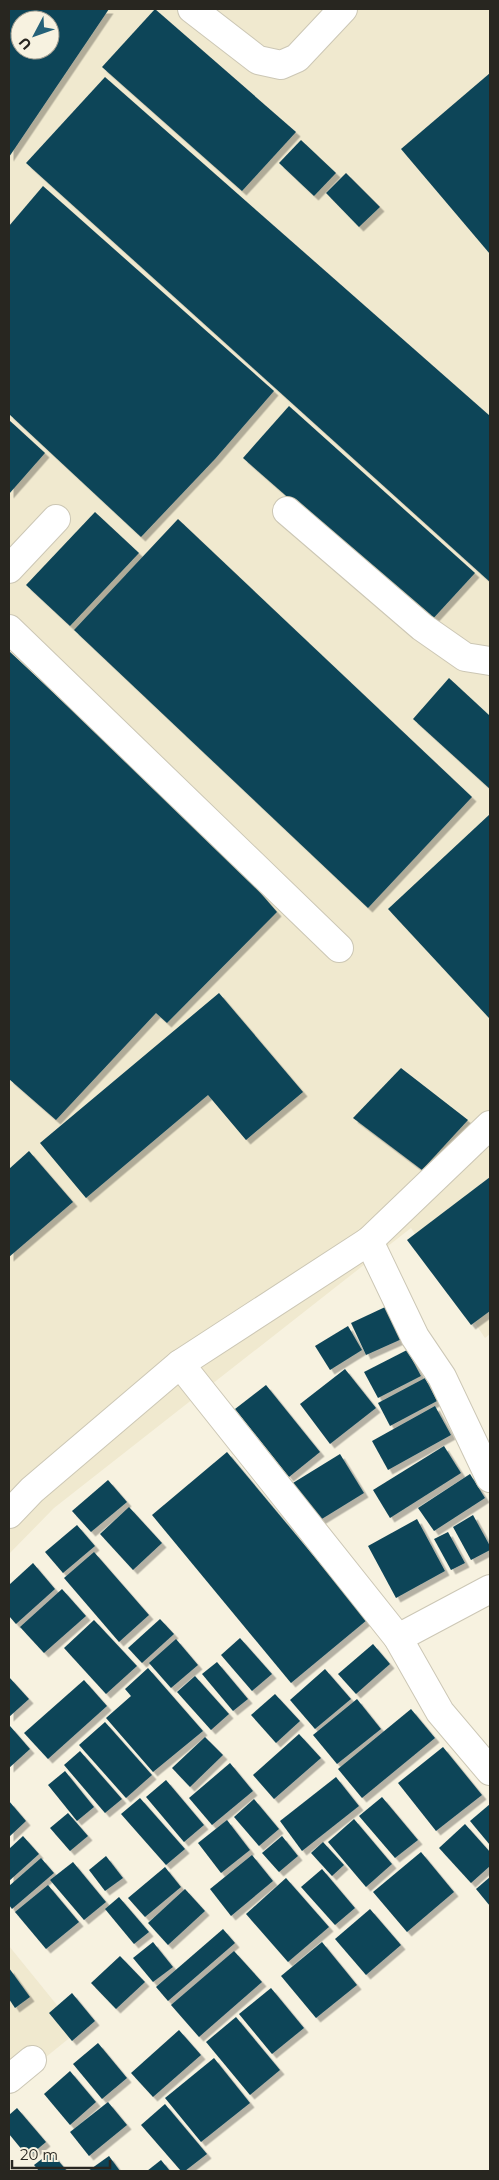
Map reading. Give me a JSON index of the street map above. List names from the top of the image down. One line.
{"scale_bar":"20 m","north":"bottom left"}
